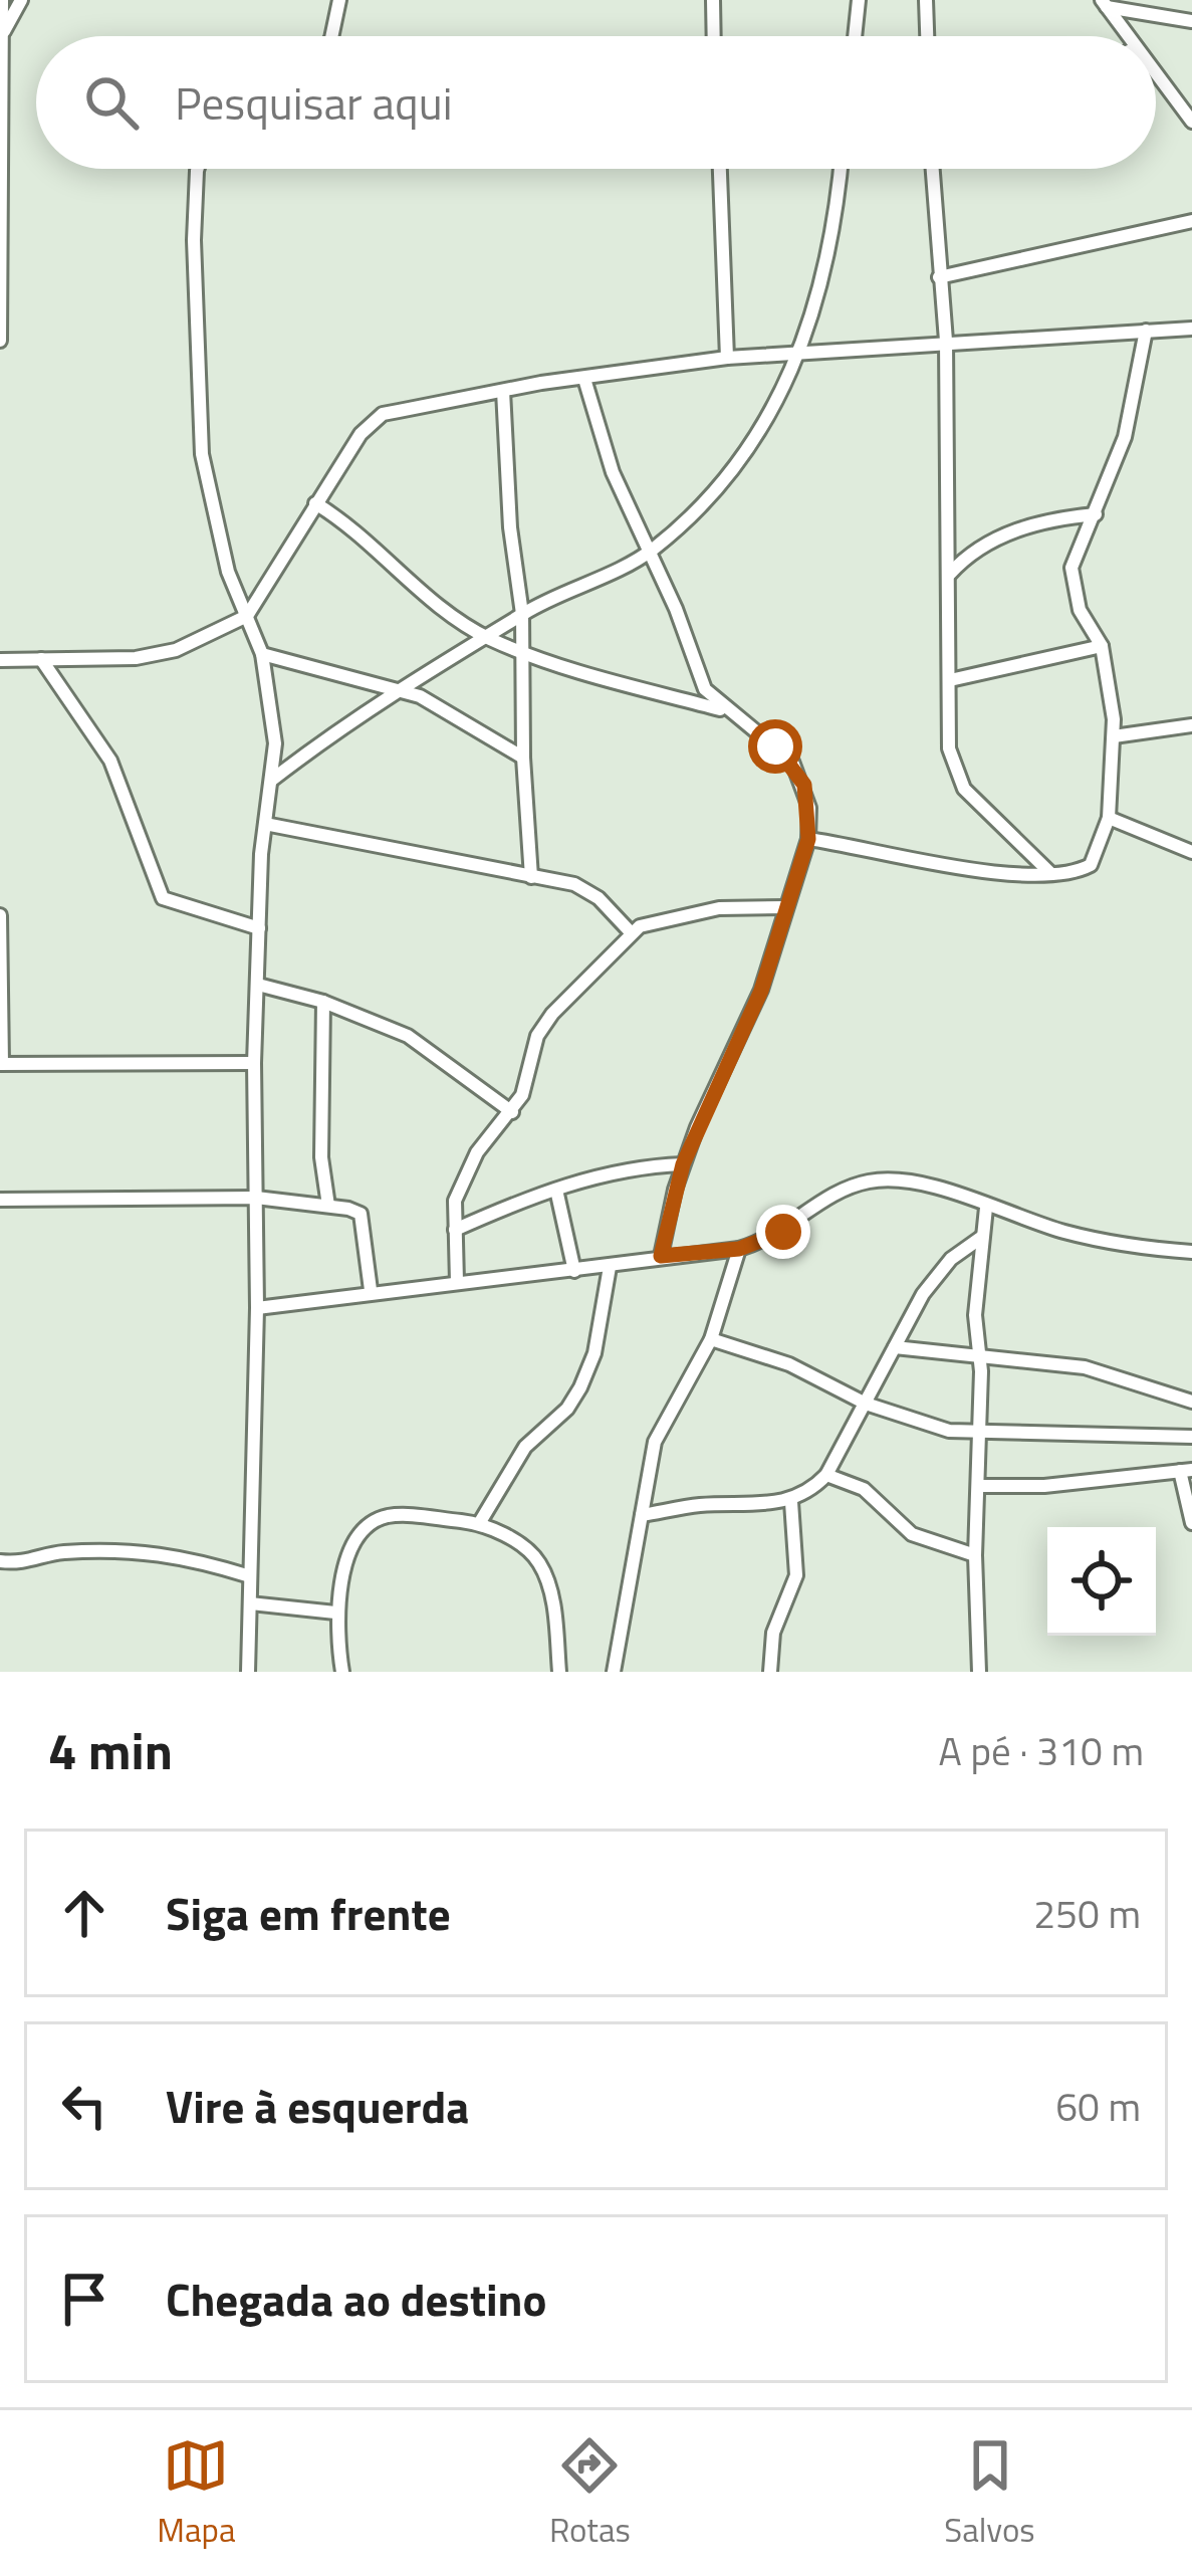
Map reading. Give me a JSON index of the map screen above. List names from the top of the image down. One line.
{"page":{"search":"Pesquisar aqui","heading":["4 min","A pé · 310 m"],"list":[["Siga em frente","250 m"],["Vire à esquerda","60 m"],"Chegada ao destino"],"nav":["Mapa","Rotas","Salvos"]}}
